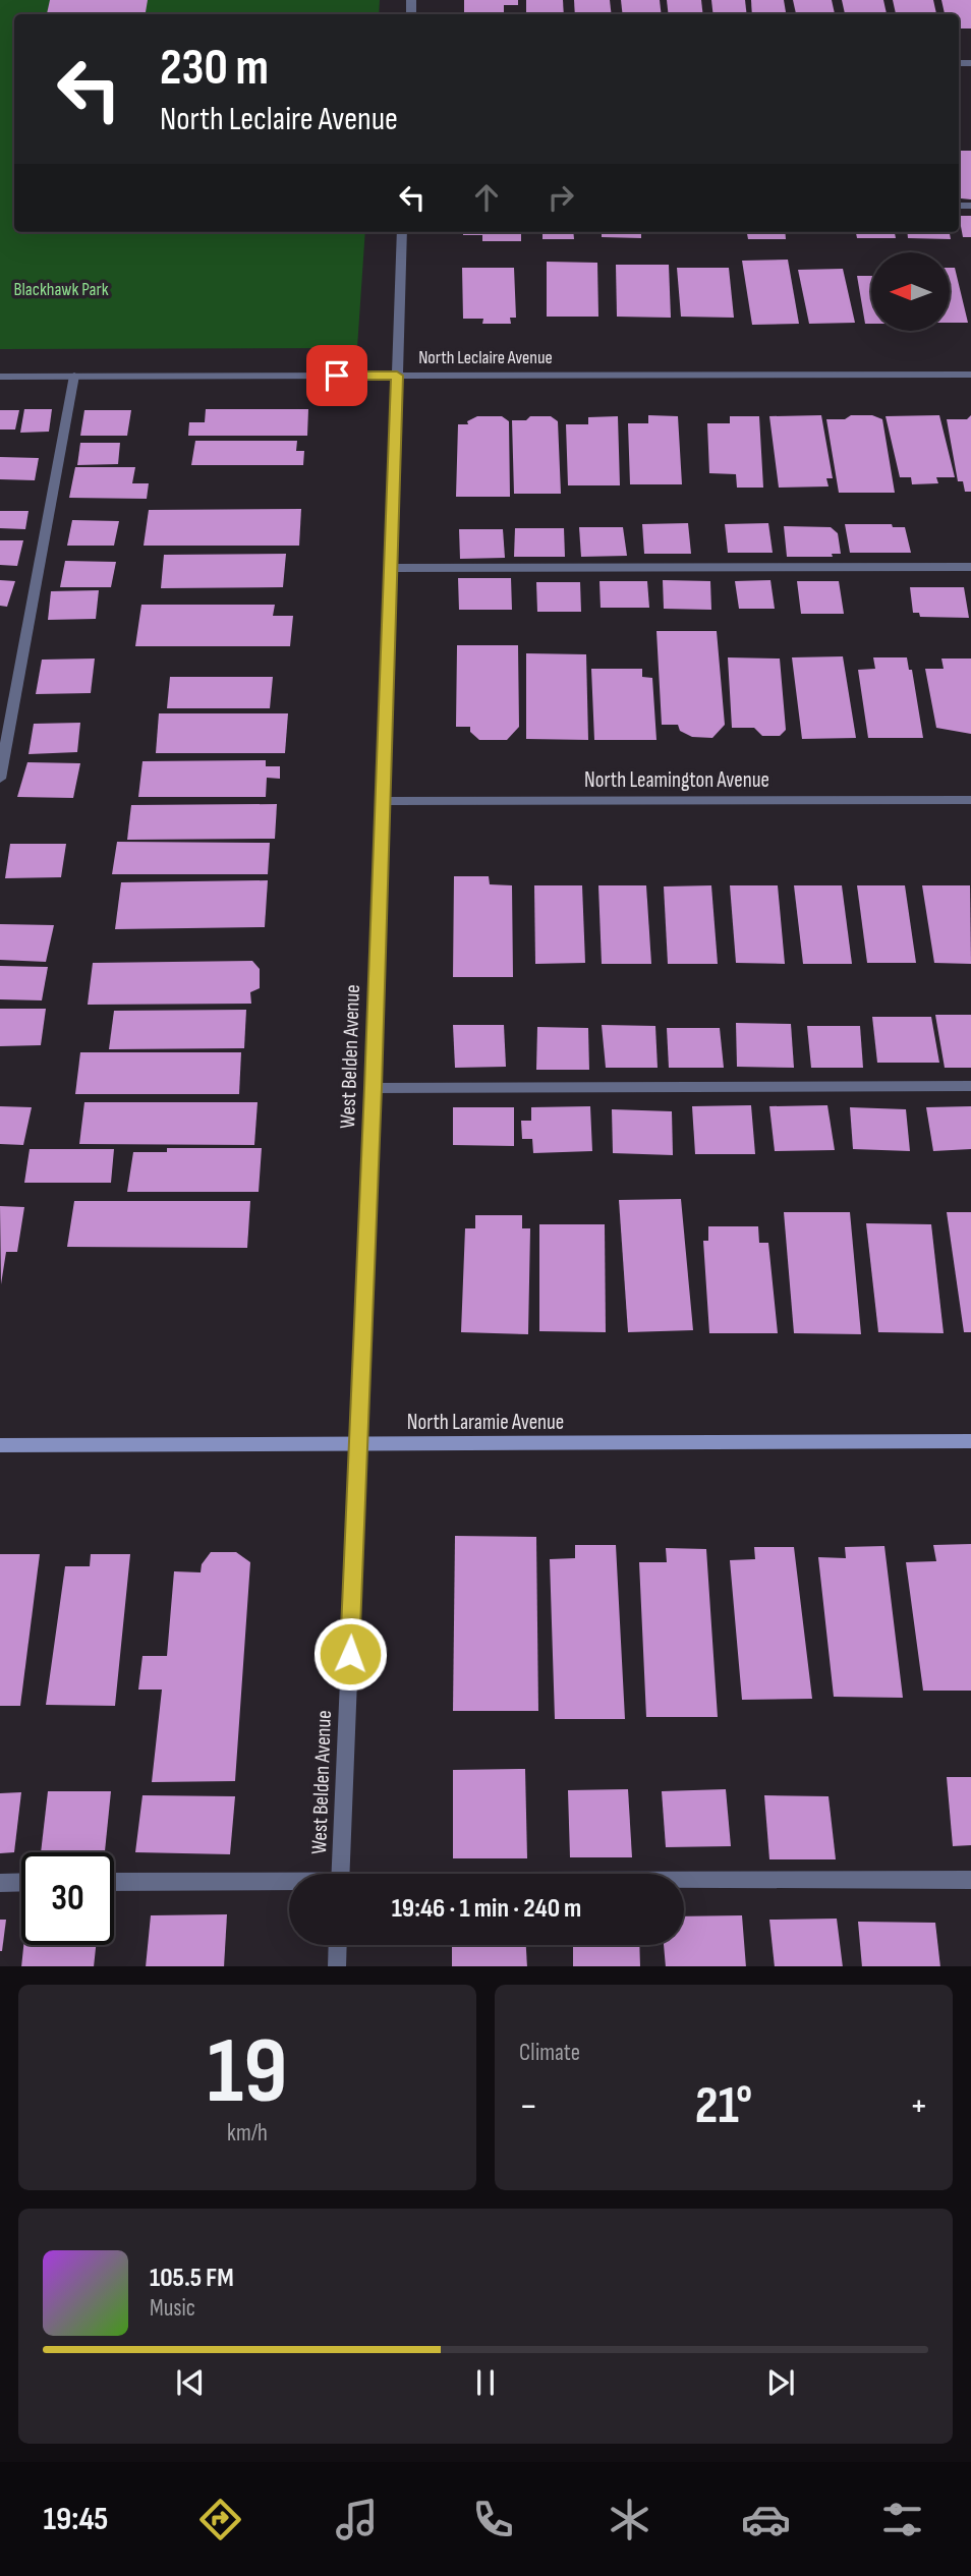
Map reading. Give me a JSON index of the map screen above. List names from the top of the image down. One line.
{"streets":{"street":["North Leclaire Avenue","North Leamington Avenue","West Belden Avenue","North Laramie Avenue"]},"crossings":[["North Leclaire Avenue","West Belden Avenue"],["North Leamington Avenue","West Belden Avenue"],["West Belden Avenue","North Laramie Avenue"]],"parks":["Blackhawk Park"],"north":"left","page":{"turn":["230 m","North Leclaire Avenue"],"limit":"30","trip":"19:46 · 1 min · 240 m","tile":[["19","km/h"],"Climate"],"heat":["−","21°","+"],"song":["105.5 FM","Music"],"tabs":"19:45"}}
